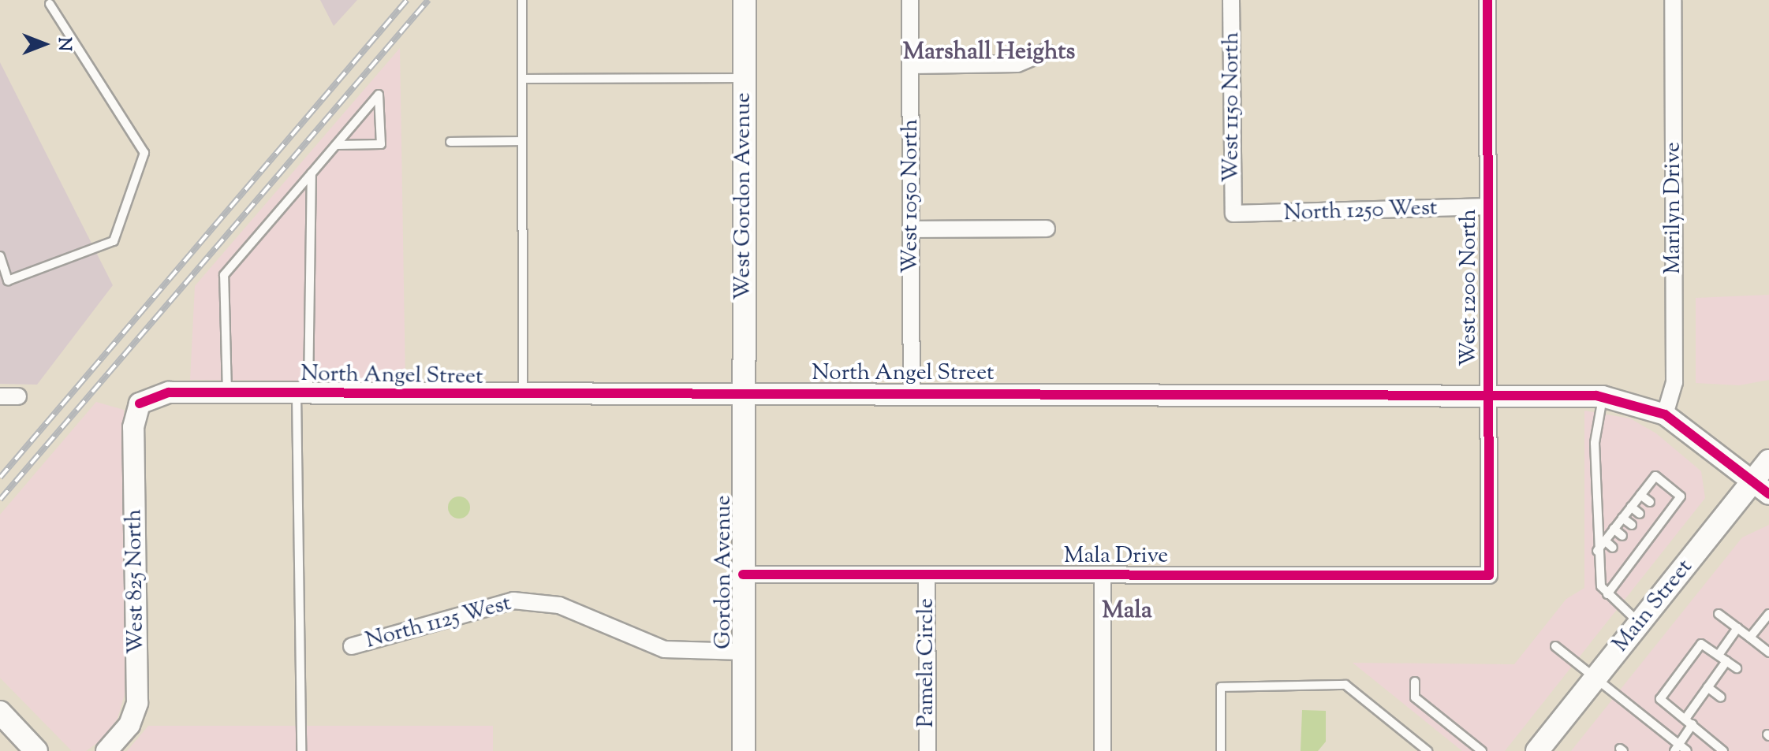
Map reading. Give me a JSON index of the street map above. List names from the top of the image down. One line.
{"streets":{"main road":["West Gordon Avenue","Gordon Avenue","Main Street"],"street":["West 1150 North","West 1050 North","Marilyn Drive","North 1250 West","West 1200 North","North Angel Street","Mala Drive","West 825 North","North 1125 West","Pamela Circle"]},"crossings":[["West 1150 North","North 1250 West"],["West Gordon Avenue","North Angel Street"],["West Gordon Avenue","Gordon Avenue"],["West 1050 North","North Angel Street"],["Marilyn Drive","North Angel Street"],["North 1250 West","West 1200 North"],["West 1200 North","North Angel Street"],["West 1200 North","Mala Drive"],["North Angel Street","Gordon Avenue"],["North Angel Street","West 825 North"],["Mala Drive","Gordon Avenue"],["Mala Drive","Pamela Circle"],["Gordon Avenue","North 1125 West"]],"districts":["Marshall Heights","Mala"],"north":"right"}
